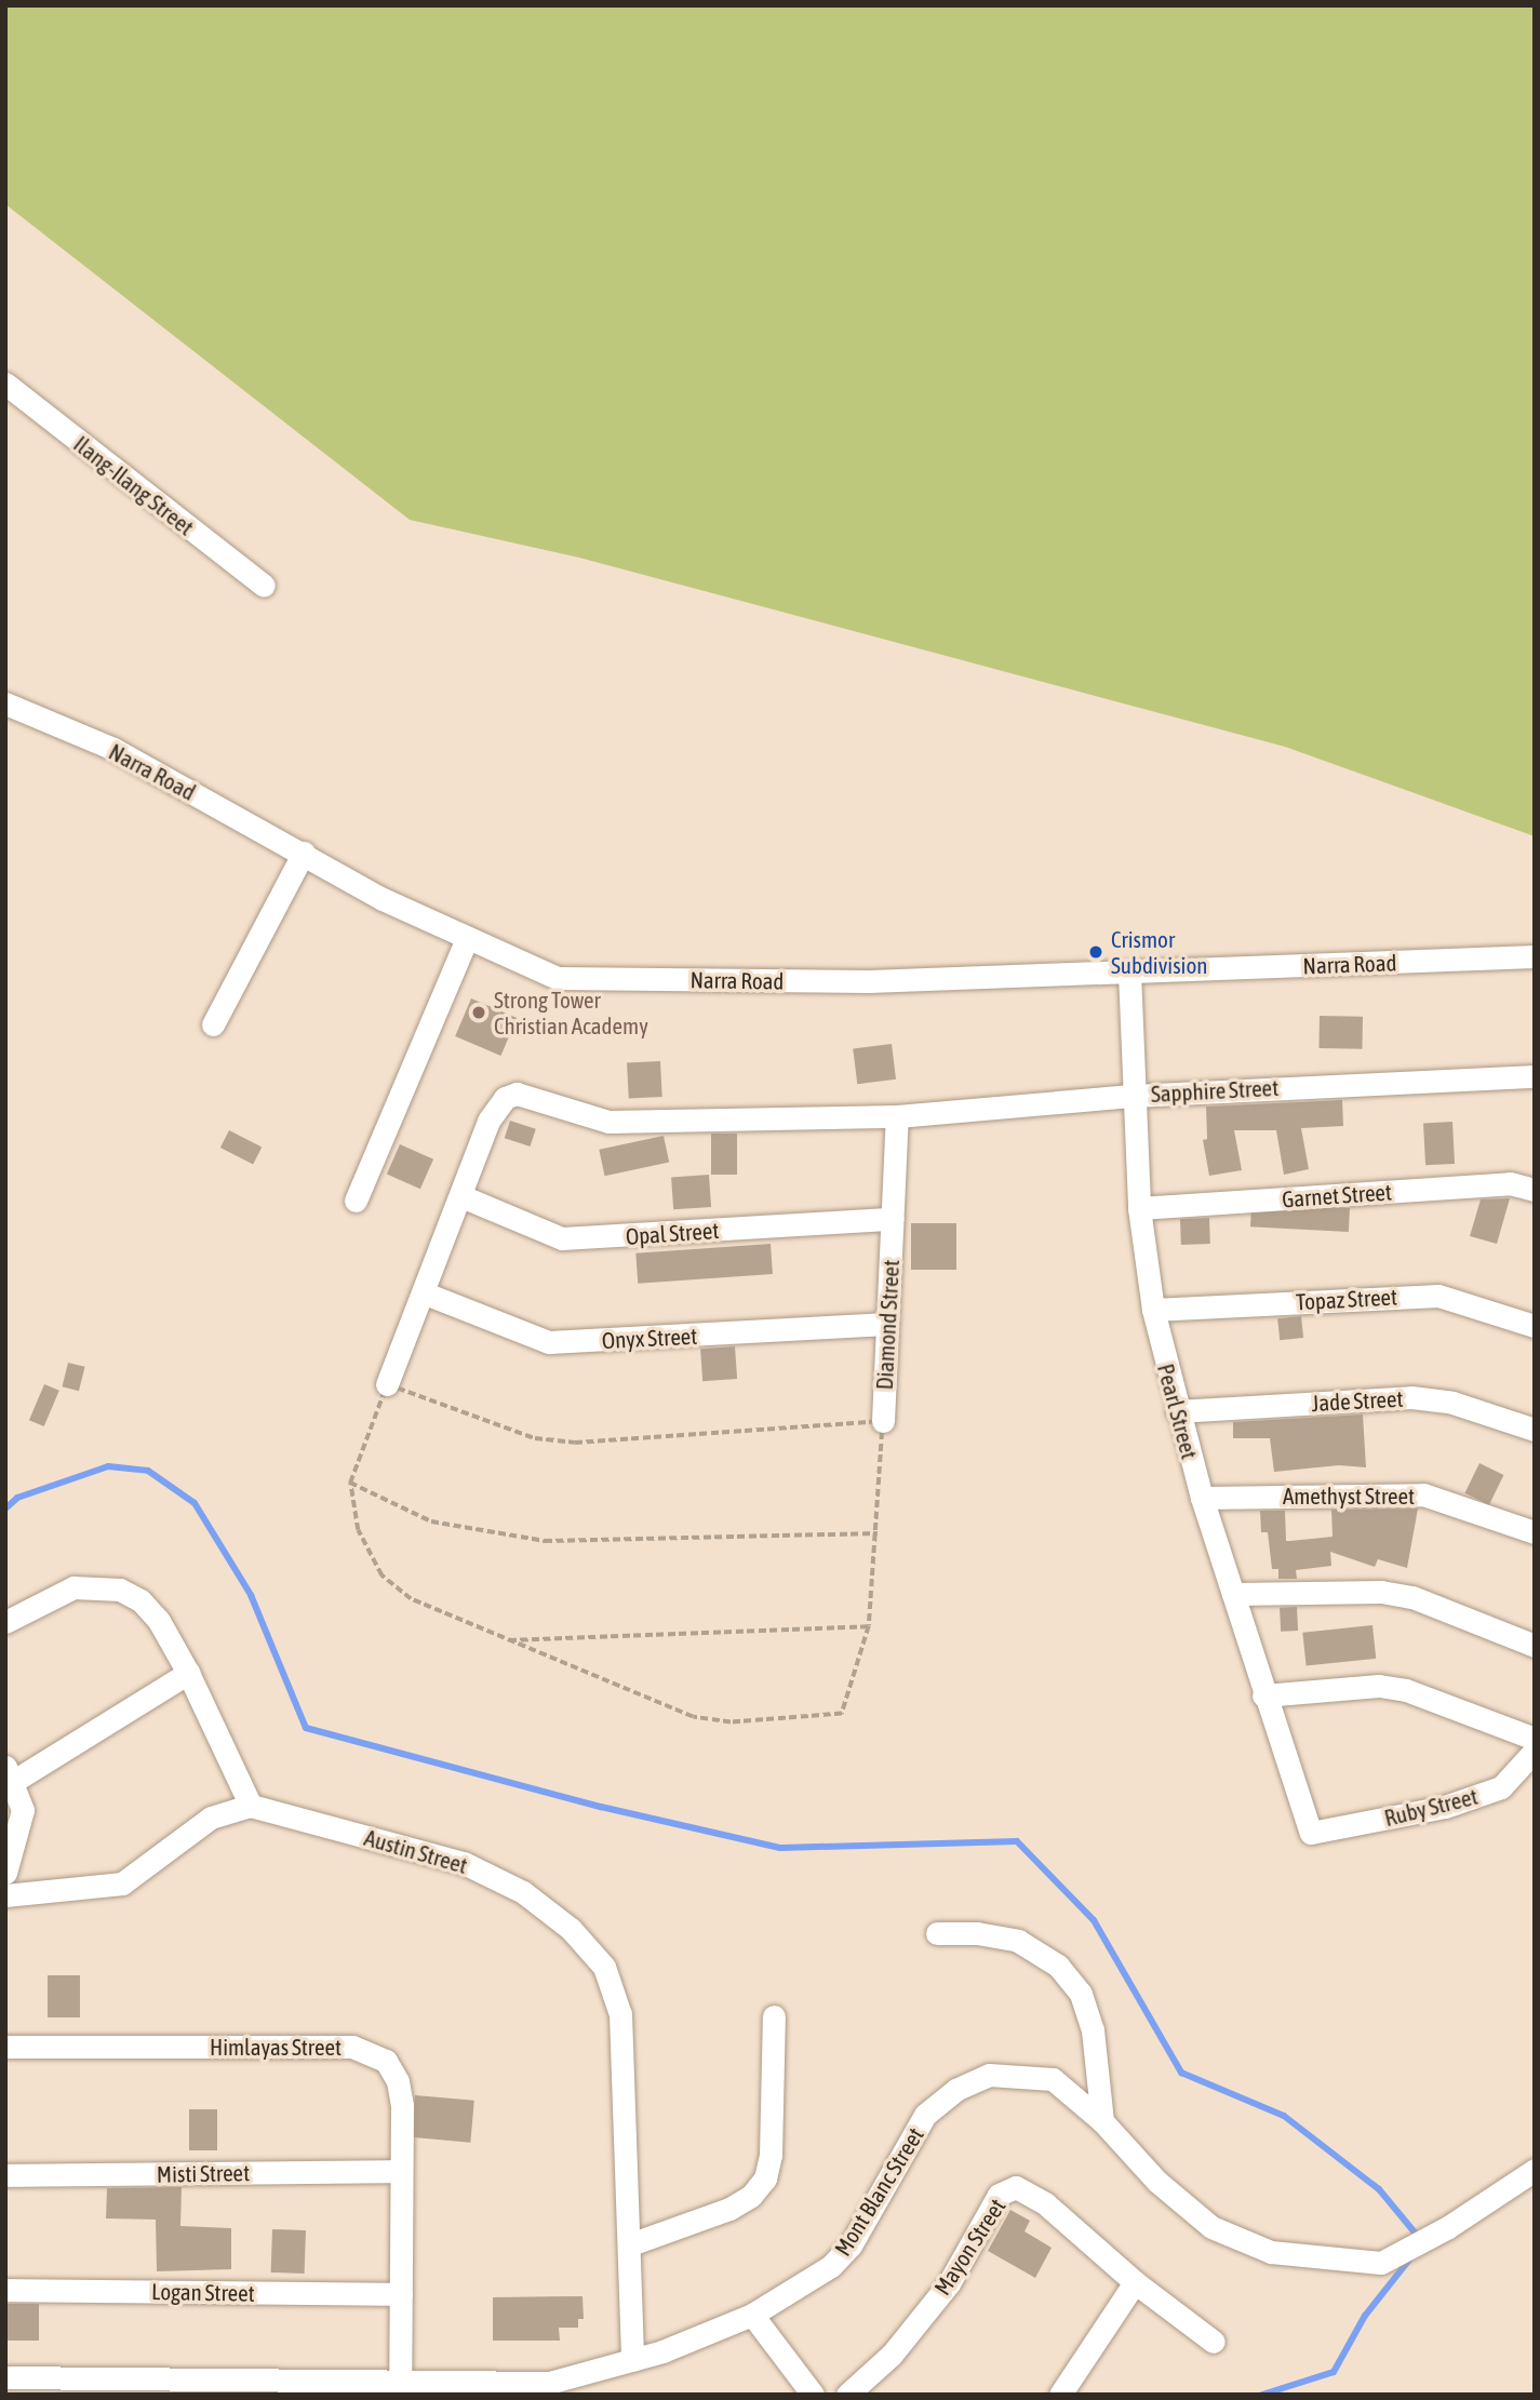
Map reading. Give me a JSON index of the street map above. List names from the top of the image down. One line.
{"streets":{"street":["Ilang-Ilang Street","Narra Road","Sapphire Street","Garnet Street","Opal Street","Topaz Street","Diamond Street","Onyx Street","Jade Street","Pearl Street","Amethyst Street","Ruby Street","Austin Street","Himlayas Street","Misti Street","Mont Blanc Street","Mayon Street","Logan Street"]},"crossings":[["Narra Road","Pearl Street"],["Sapphire Street","Opal Street"],["Sapphire Street","Diamond Street"],["Sapphire Street","Pearl Street"],["Garnet Street","Pearl Street"],["Opal Street","Diamond Street"],["Topaz Street","Pearl Street"],["Diamond Street","Onyx Street"],["Jade Street","Pearl Street"],["Pearl Street","Amethyst Street"],["Pearl Street","Ruby Street"],["Austin Street","Mont Blanc Street"],["Himlayas Street","Misti Street"],["Himlayas Street","Mont Blanc Street"],["Himlayas Street","Logan Street"]],"places":["Crismor Subdivision","Strong Tower Christian Academy"]}
